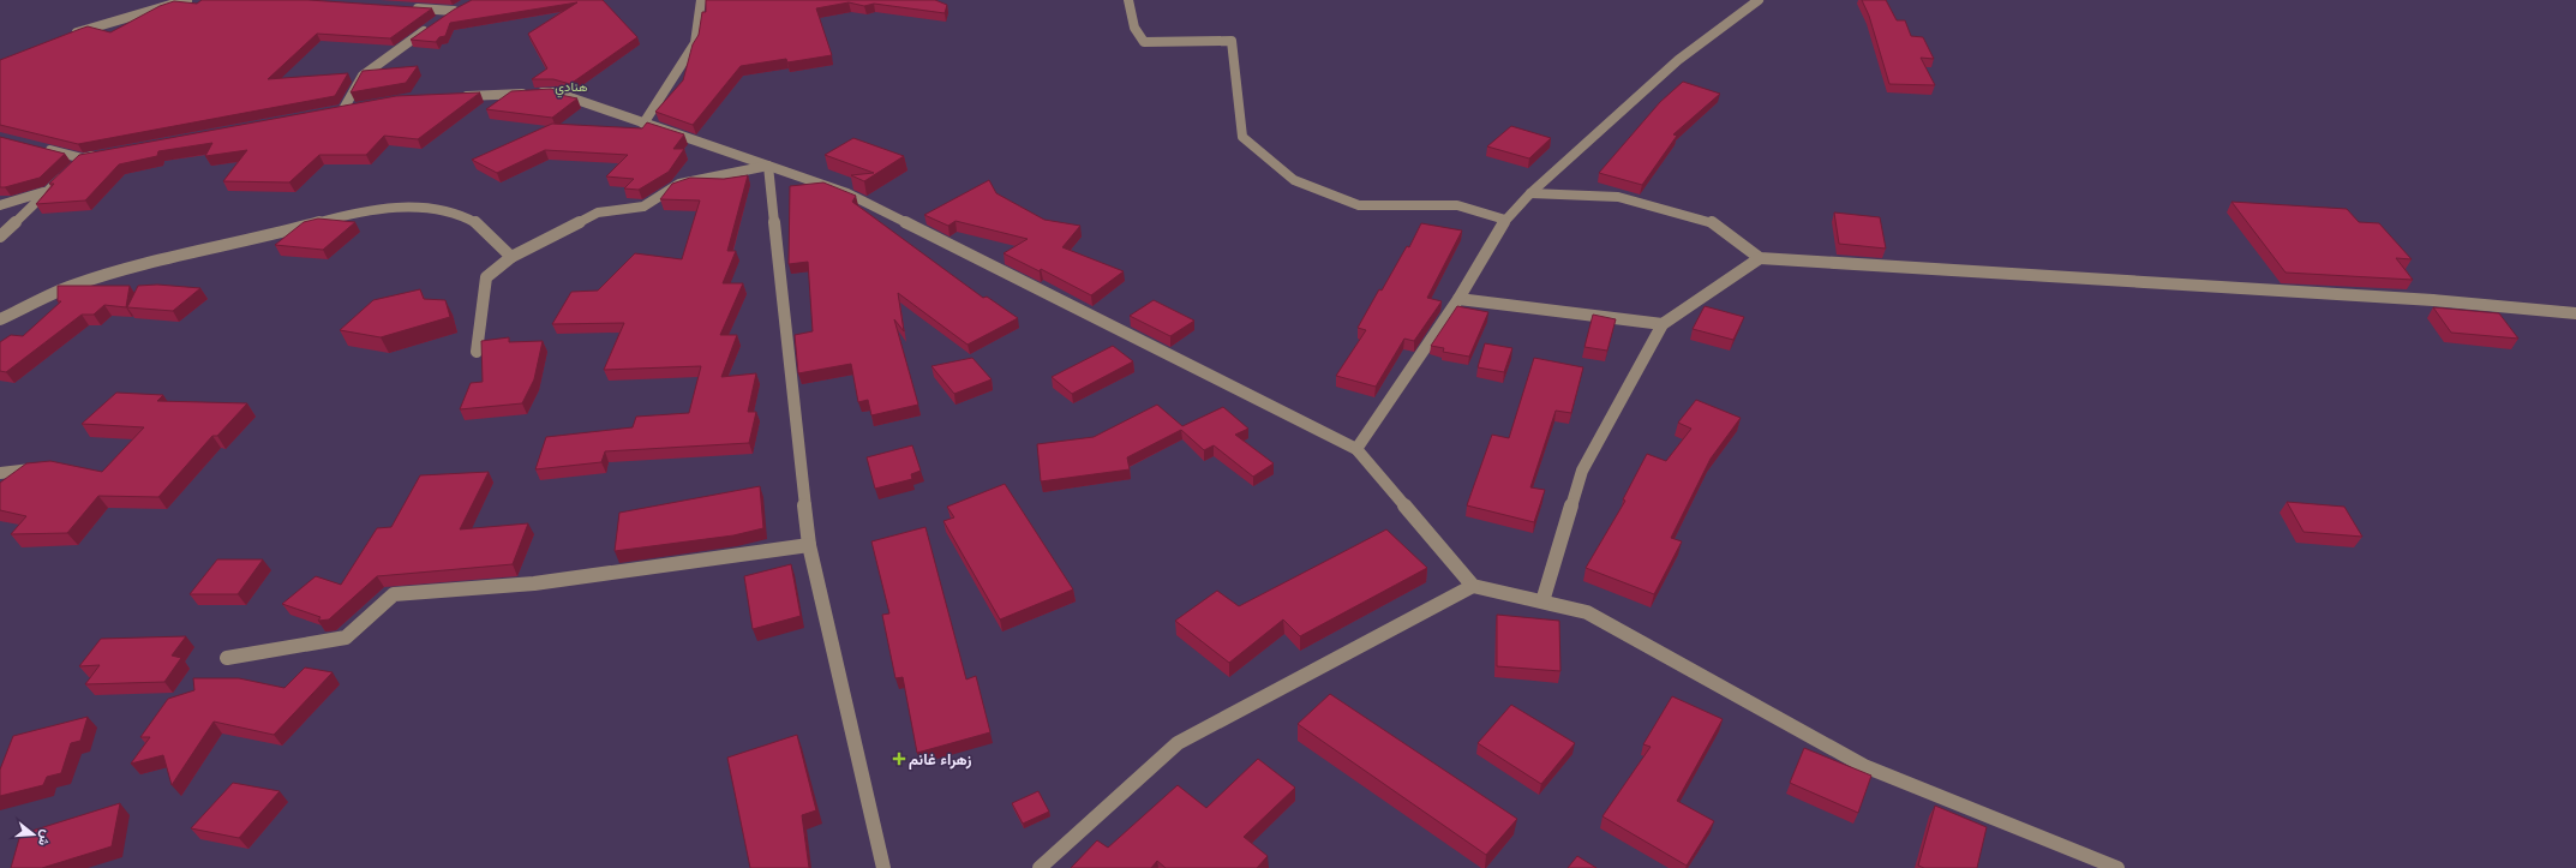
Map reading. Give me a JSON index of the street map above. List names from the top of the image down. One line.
{"districts":["هنادي"],"places":{"health":["زهراء غانم"]},"north":"right"}
